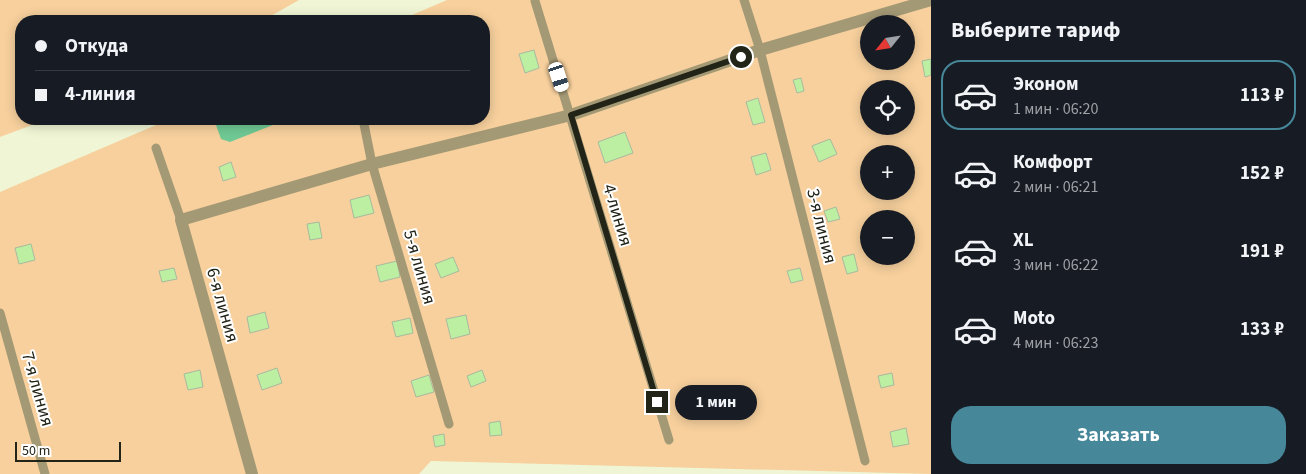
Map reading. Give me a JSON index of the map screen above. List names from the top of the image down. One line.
{"streets":{"street":["6-я линия"],"lane":["4-линия","3-я линия","5-я линия","7-я линия"]},"scale_bar":"50 m","north":"bottom left","page":{"heading":"Выберите тариф","map_buttons":["+","−"],"banner":["Откуда","4-линия"],"list":[{"name":"Эконом","note":"1 мин · 06:20","value":"113 ₽"},{"name":"Комфорт","note":"2 мин · 06:21","value":"152 ₽"},{"name":"XL","note":"3 мин · 06:22","value":"191 ₽"},{"name":"Moto","note":"4 мин · 06:23","value":"133 ₽"}],"bubble":"1 мин","buttons":"Заказать","scale":"50 m"}}
